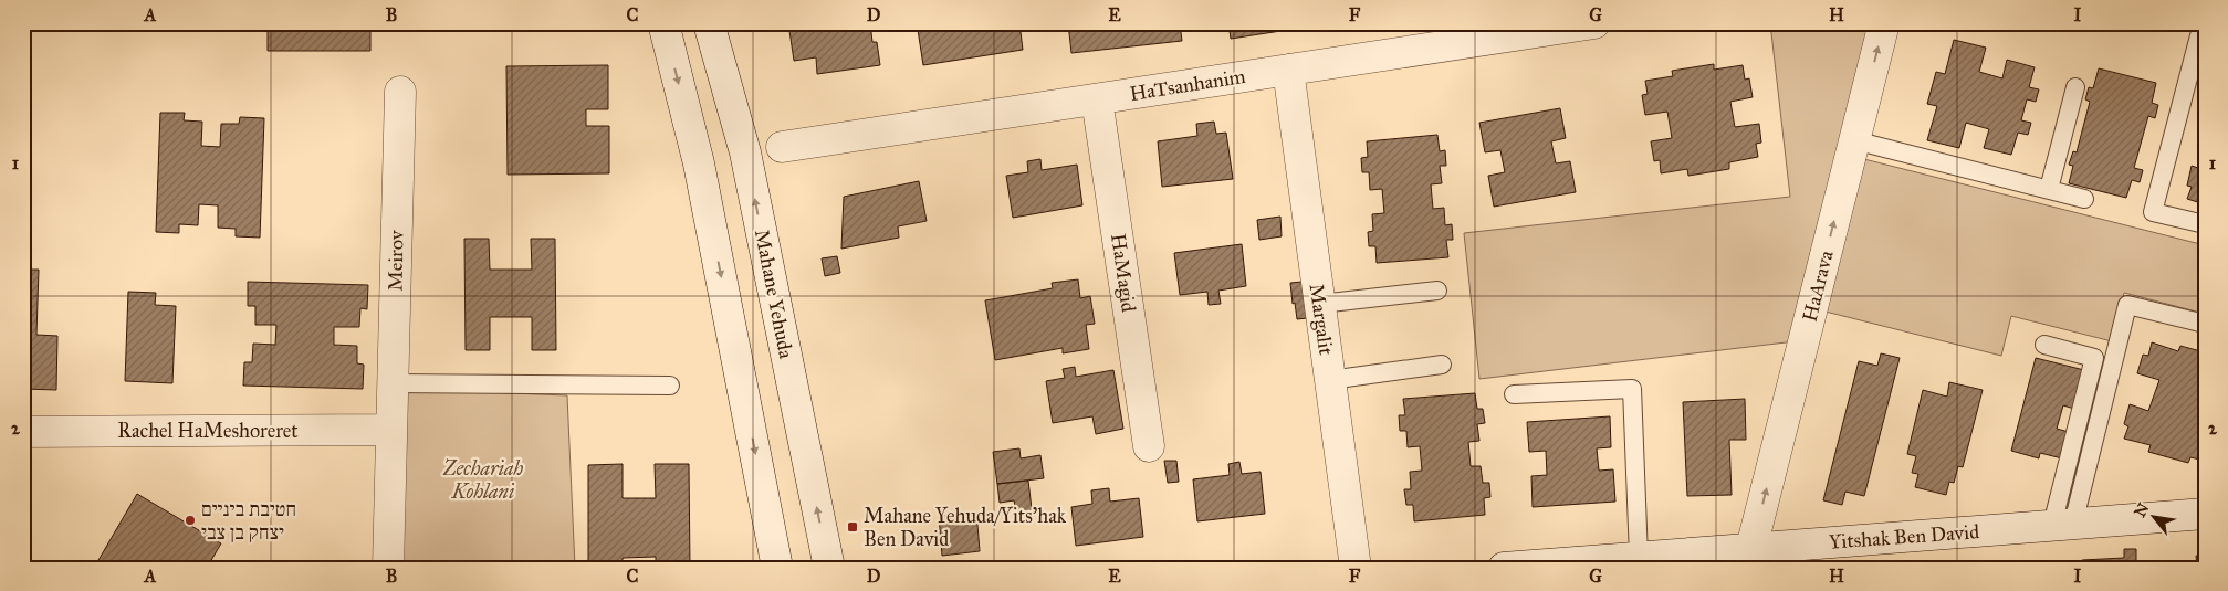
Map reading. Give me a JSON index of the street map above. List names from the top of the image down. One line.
{"streets":{"street":["HaTsanhanim","Meirov","HaMagid","HaArava","Mahane Yehuda","Margalit","Rachel HaMeshoreret","Yitshak Ben David"]},"crossings":[["HaTsanhanim","HaMagid"],["HaTsanhanim","Margalit"],["Meirov","Rachel HaMeshoreret"],["HaArava","Yitshak Ben David"]],"one_way":["HaArava"],"parks":["Zechariah Kohlani"],"places":{"other":["חטיבת ביניים יצחק בן צבי"],"transit":["Mahane Yehuda/Yits'hak Ben David"]},"north":"top left","grid":{"columns":["A","B","C","D","E","F","G","H","I"],"rows":["1","2"]}}
